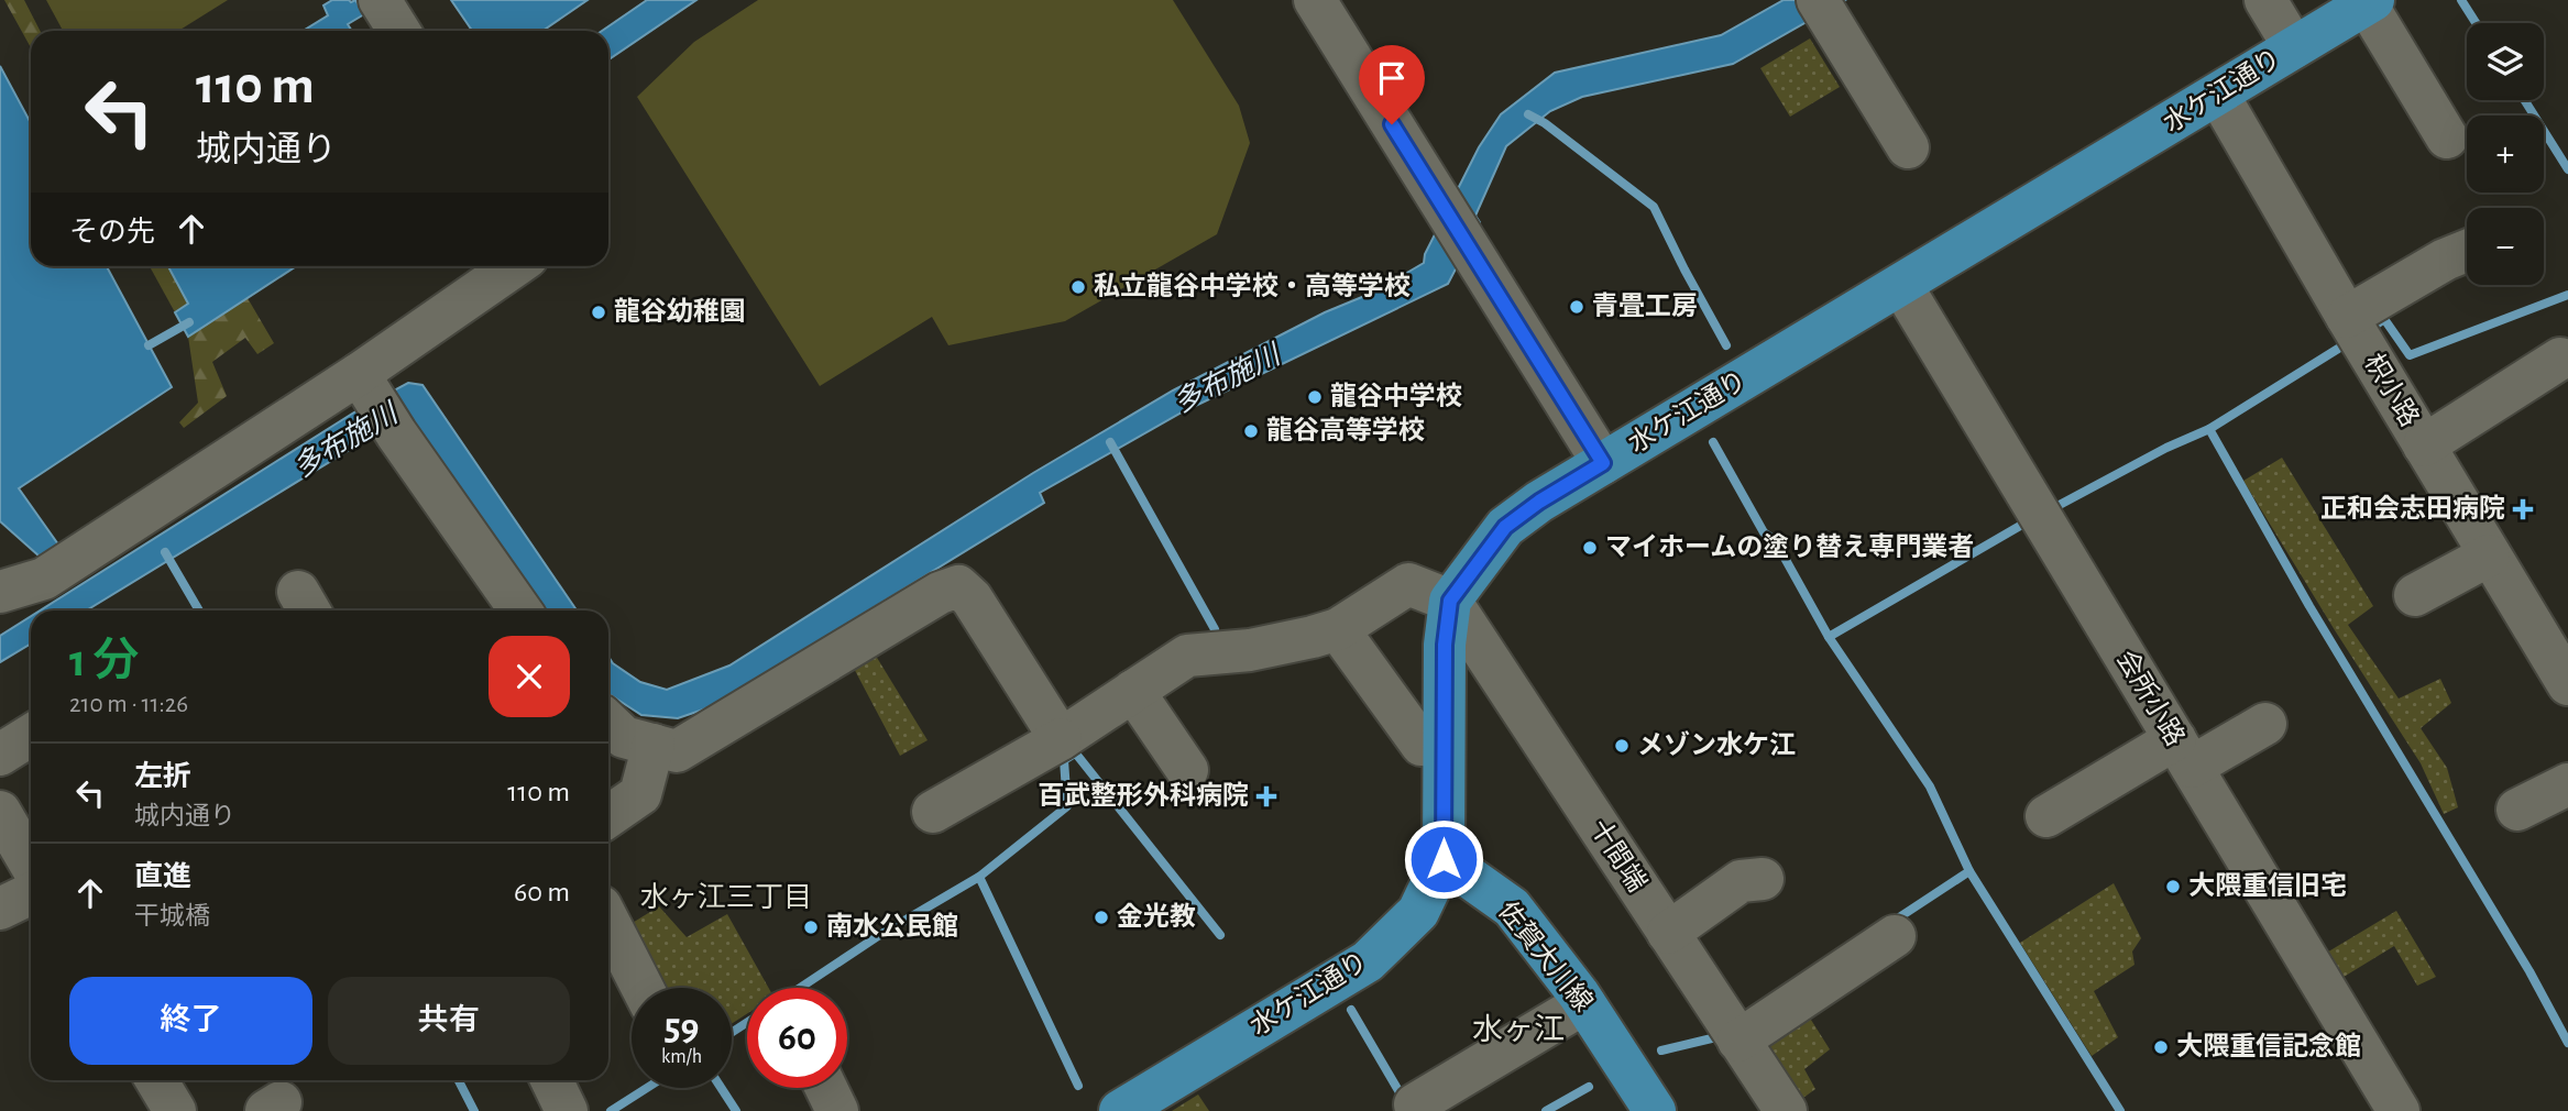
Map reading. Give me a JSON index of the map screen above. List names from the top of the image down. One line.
{"streets":{"main road":["水ケ江通り","佐賀大川線"],"street":["枳小路","会所小路","十間端"]},"crossings":[["水ケ江通り","枳小路"],["水ケ江通り","会所小路"],["水ケ江通り","十間端"],["水ケ江通り","佐賀大川線"]],"districts":["水ヶ江三丁目","水ヶ江"],"water":["多布施川"],"places":{"other":["私立龍谷中学校・高等学校","青畳工房","龍谷幼稚園","龍谷中学校","龍谷高等学校","マイホームの塗り替え専門業者","メゾン水ケ江","大隈重信旧宅","金光教","南水公民館","大隈重信記念館"],"health":["正和会志田病院","百武整形外科病院"]},"page":{"map_buttons":["+","−"],"turn":["110 m","城内通り"],"then":"その先","heading":["1 分","210 m · 11:26"],"list":[{"name":"左折","note":"城内通り","value":"110 m"},{"name":"直進","note":"干城橋","value":"60 m"}],"buttons":["終了","共有"],"speed":"59 km/h","limit":"60"}}
